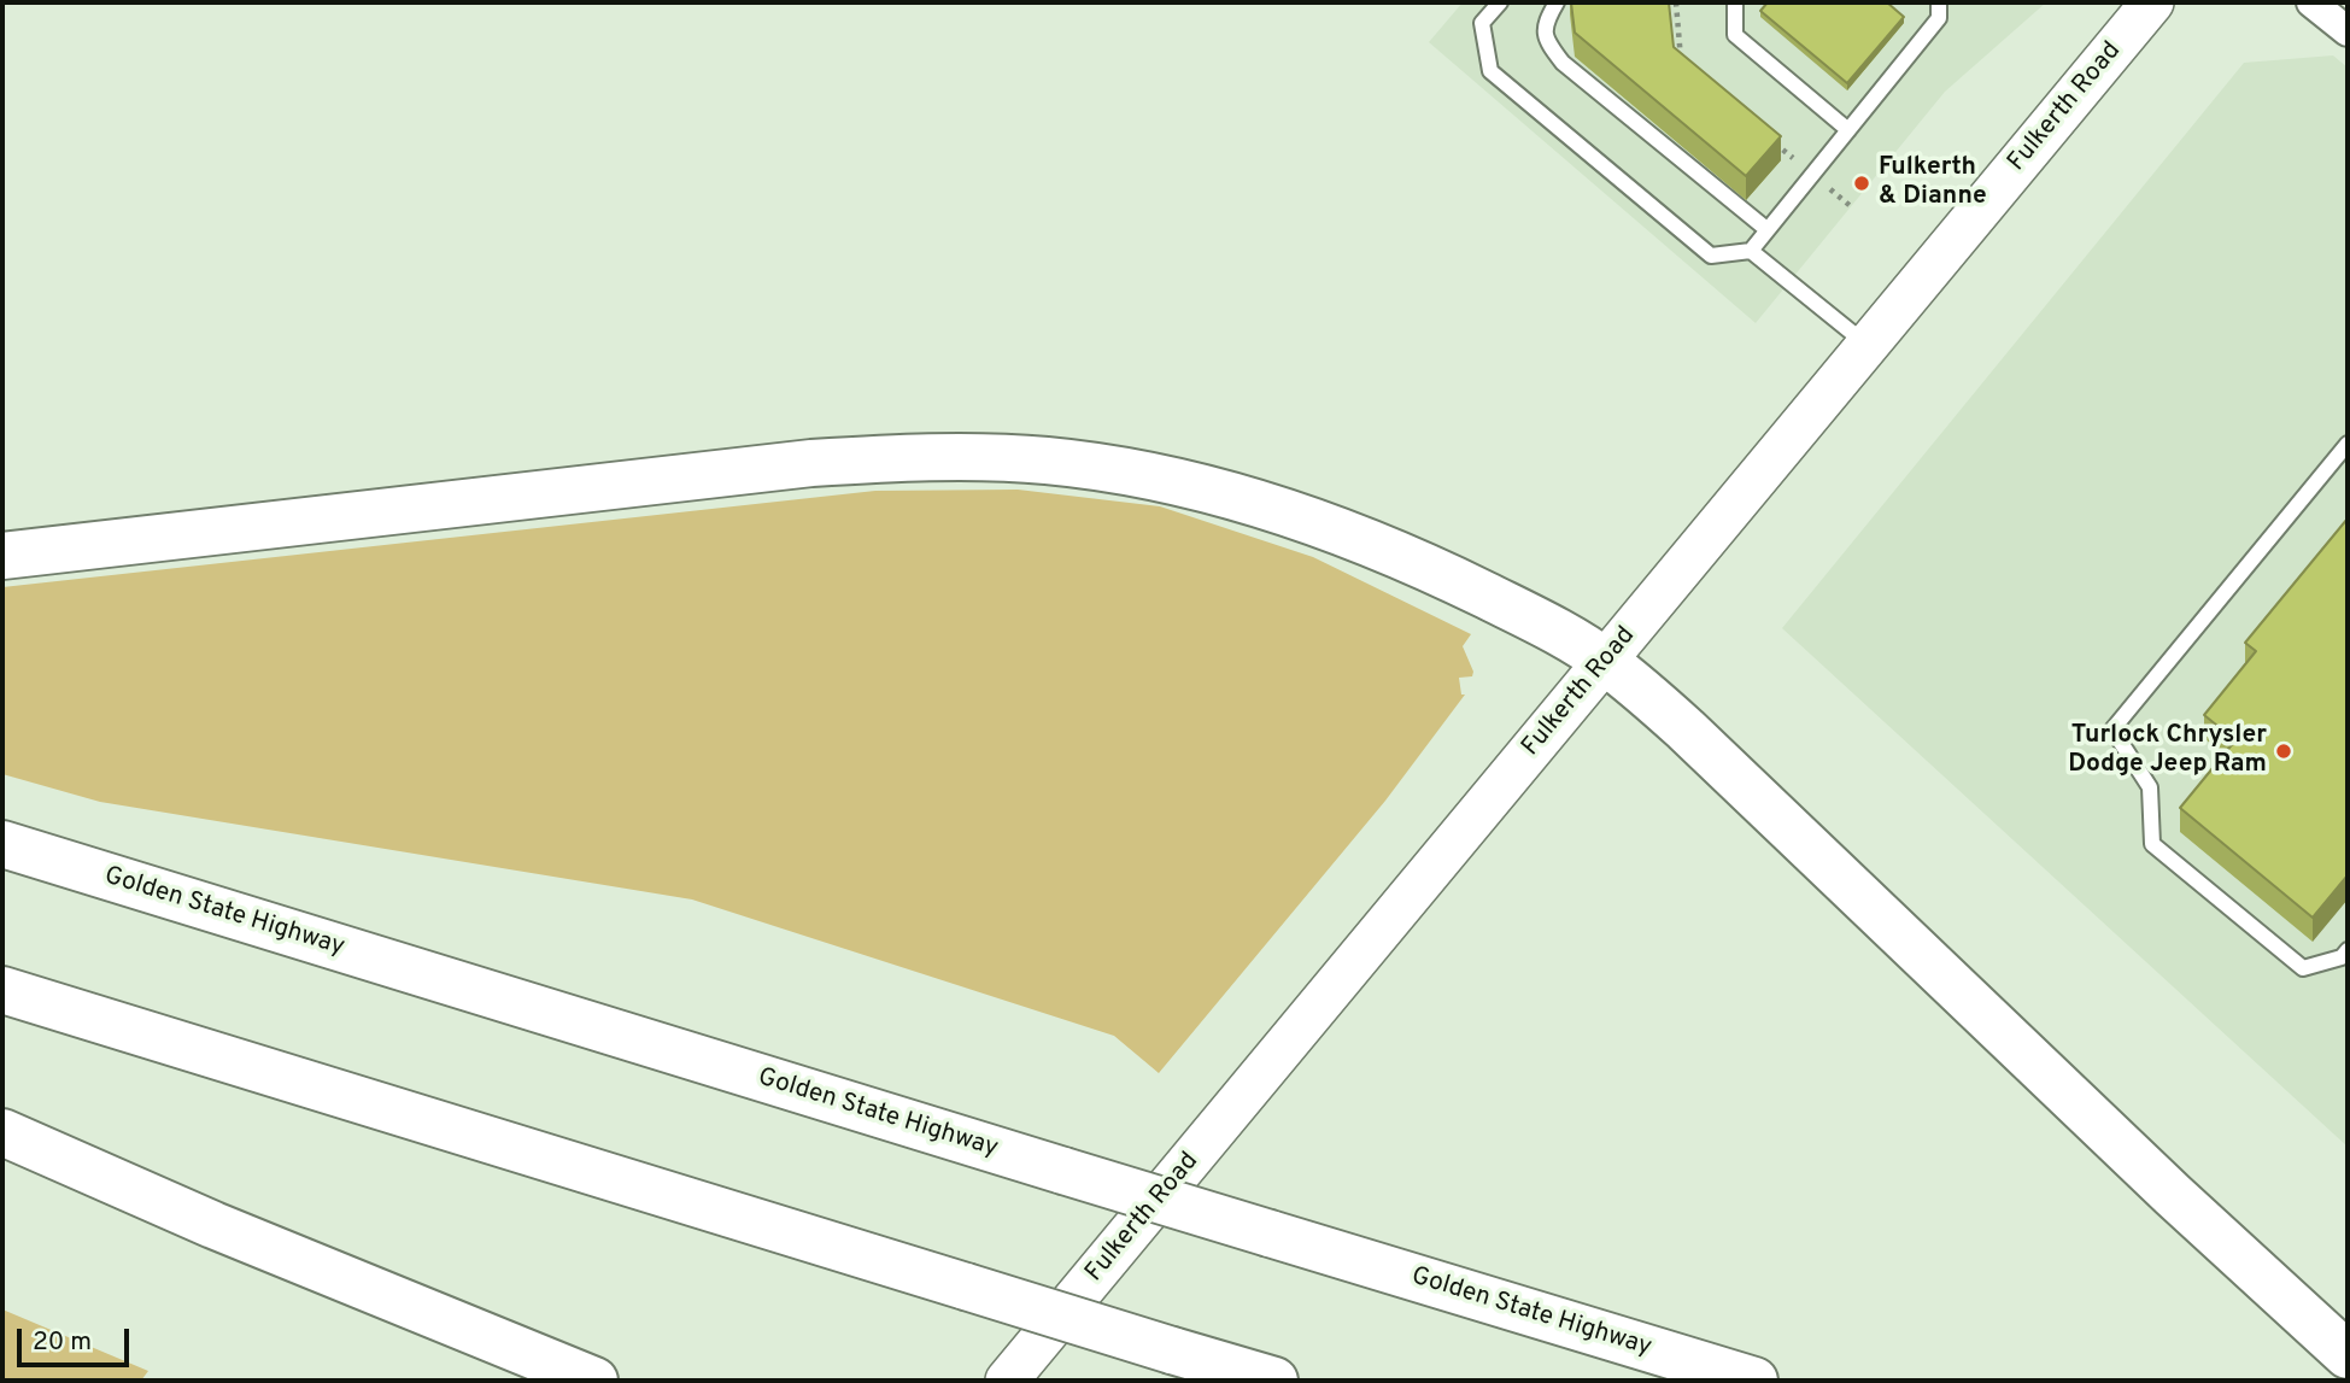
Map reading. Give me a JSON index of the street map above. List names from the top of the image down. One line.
{"streets":{"highway":["Golden State Highway"],"street":["Fulkerth Road"]},"places":["Fulkerth & Dianne","Turlock Chrysler Dodge Jeep Ram"],"scale_bar":"20 m"}
